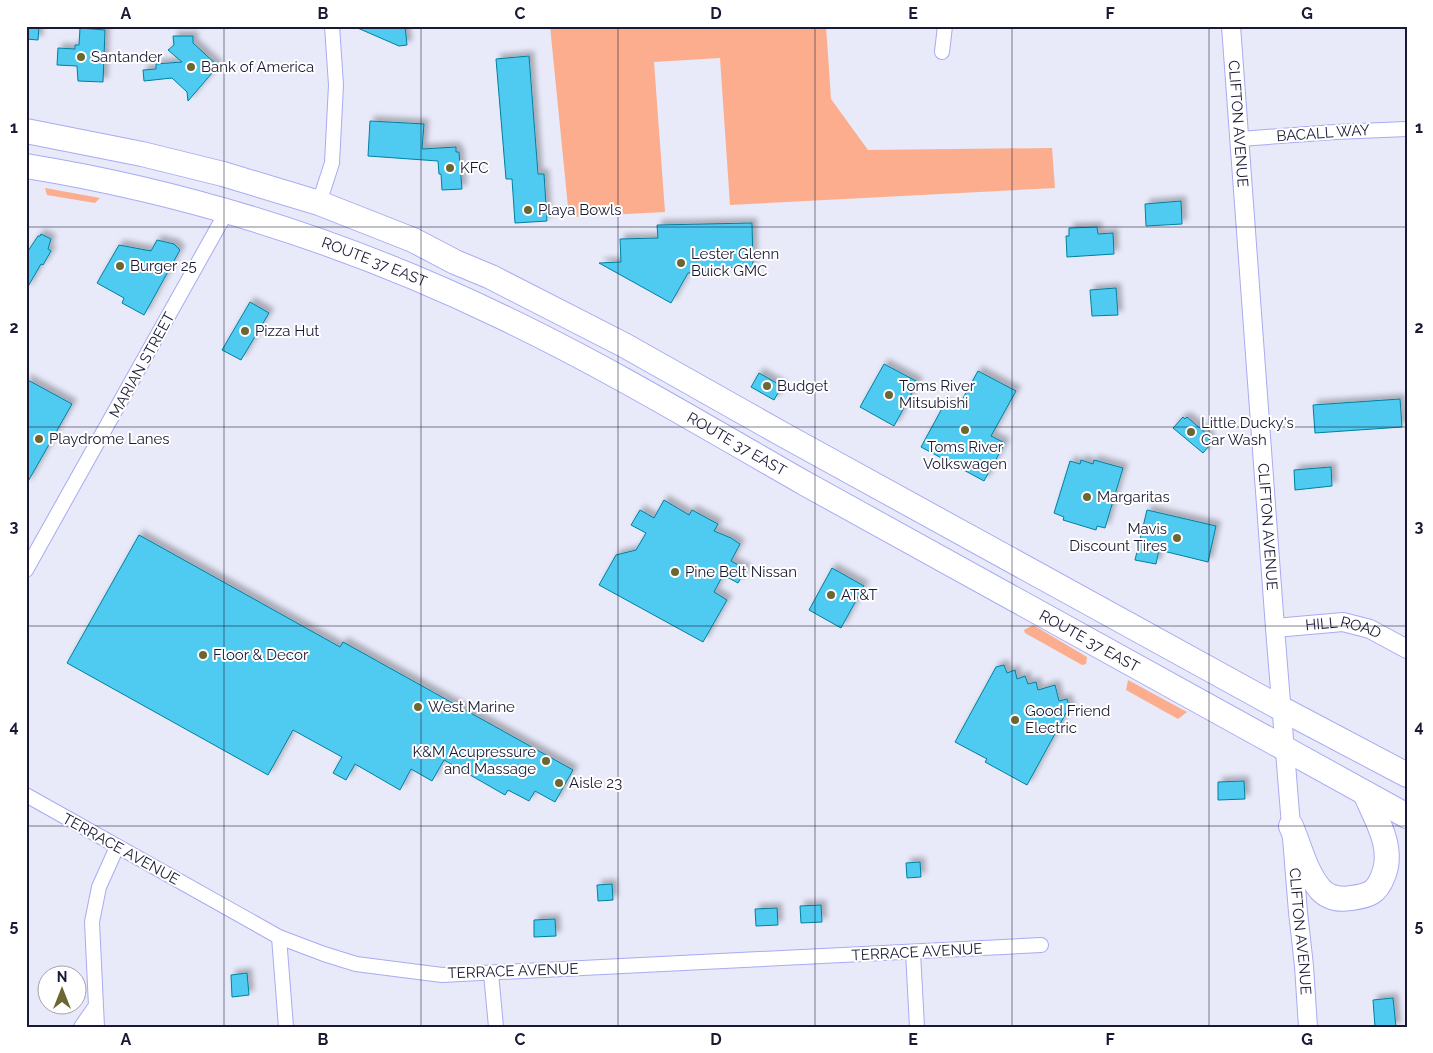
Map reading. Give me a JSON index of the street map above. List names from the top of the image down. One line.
{"streets":{"highway":["ROUTE 37 EAST"],"street":["CLIFTON AVENUE","BACALL WAY","MARIAN STREET","HILL ROAD","TERRACE AVENUE"]},"crossings":[["CLIFTON AVENUE","BACALL WAY"],["CLIFTON AVENUE","ROUTE 37 EAST"],["CLIFTON AVENUE","HILL ROAD"],["ROUTE 37 EAST","MARIAN STREET"]],"places":["Santander","Bank of America","KFC","Playa Bowls","Lester Glenn Buick GMC","Burger 25","Pizza Hut","Budget","Toms River Mitsubishi","Toms River Volkswagen","Little Ducky's Car Wash","Playdrome Lanes","Margaritas","Mavis Discount Tires","Pine Belt Nissan","AT&T","Floor & Decor","West Marine","Good Friend Electric","K&M Acupressure and Massage","Aisle 23"],"north":"top","grid":{"columns":["A","B","C","D","E","F","G"],"rows":["1","2","3","4","5"]}}
